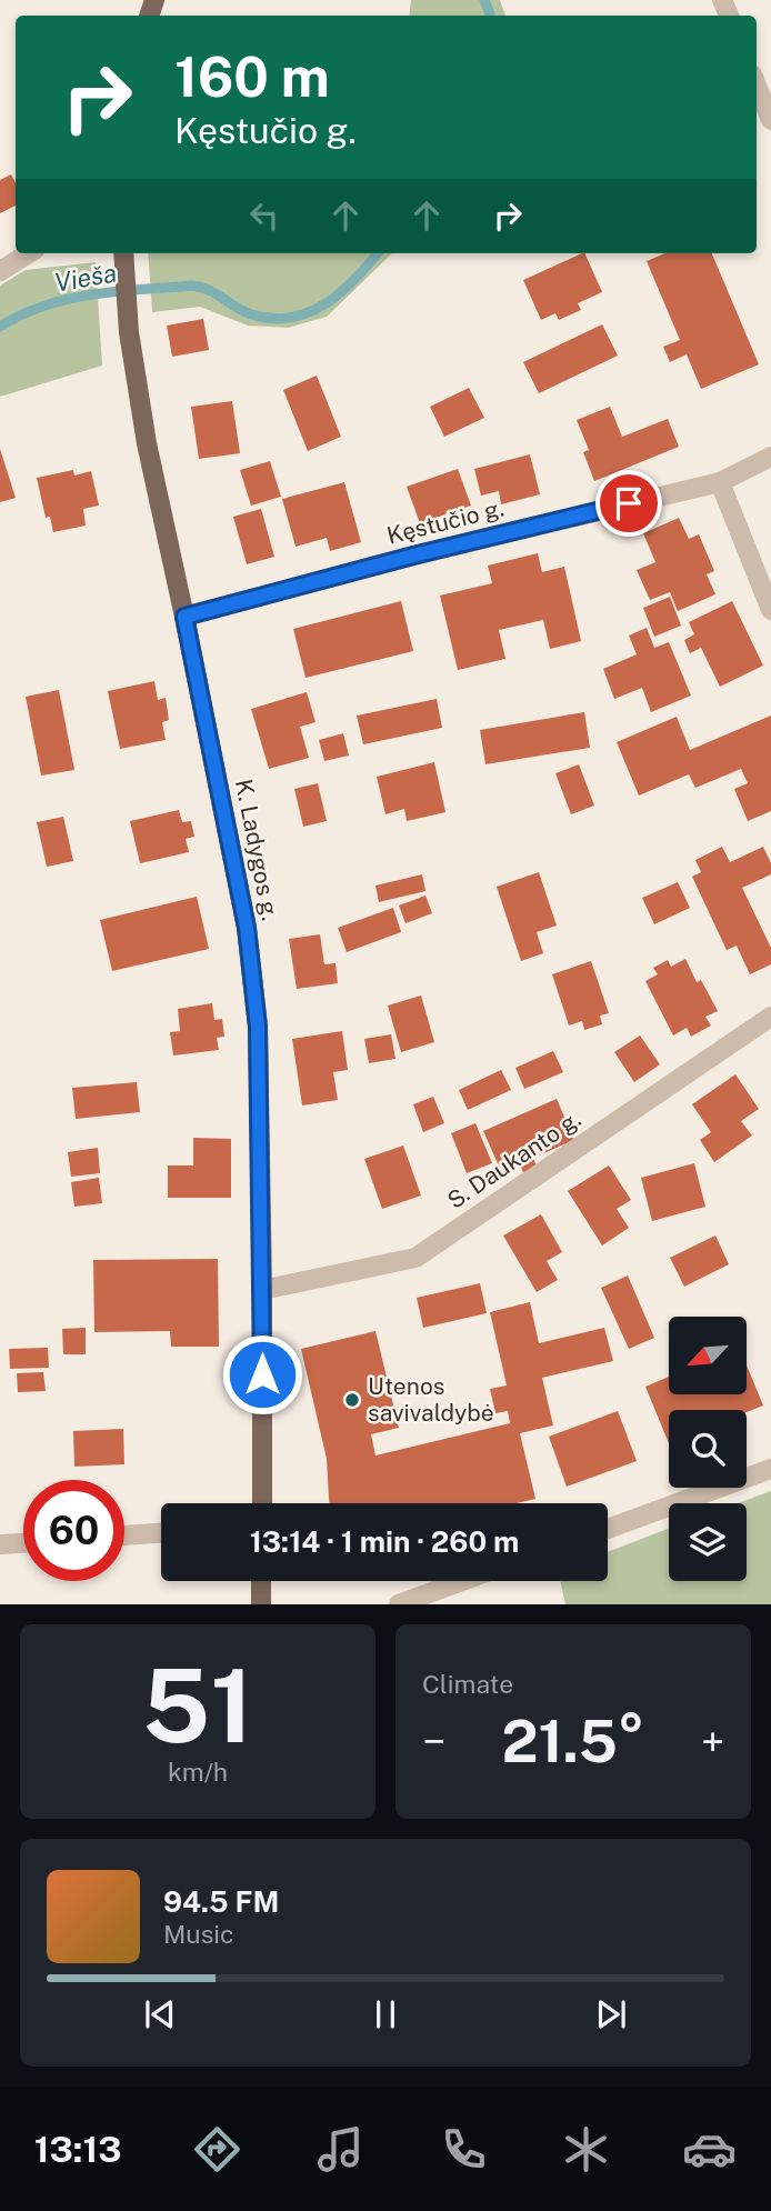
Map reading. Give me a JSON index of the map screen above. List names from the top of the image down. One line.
{"streets":{"main road":["K. Ladygos g."],"street":["Kęstučio g.","S. Daukanto g."]},"crossings":[["Kęstučio g.","K. Ladygos g."],["K. Ladygos g.","S. Daukanto g."]],"water":["Vieša"],"places":["Utenos savivaldybė"],"north":"bottom left","page":{"turn":["160 m","Kęstučio g."],"limit":"60","trip":"13:14 · 1 min · 260 m","tile":[["51","km/h"],"Climate"],"heat":["−","21.5°","+"],"song":["94.5 FM","Music"],"tabs":"13:13"}}
